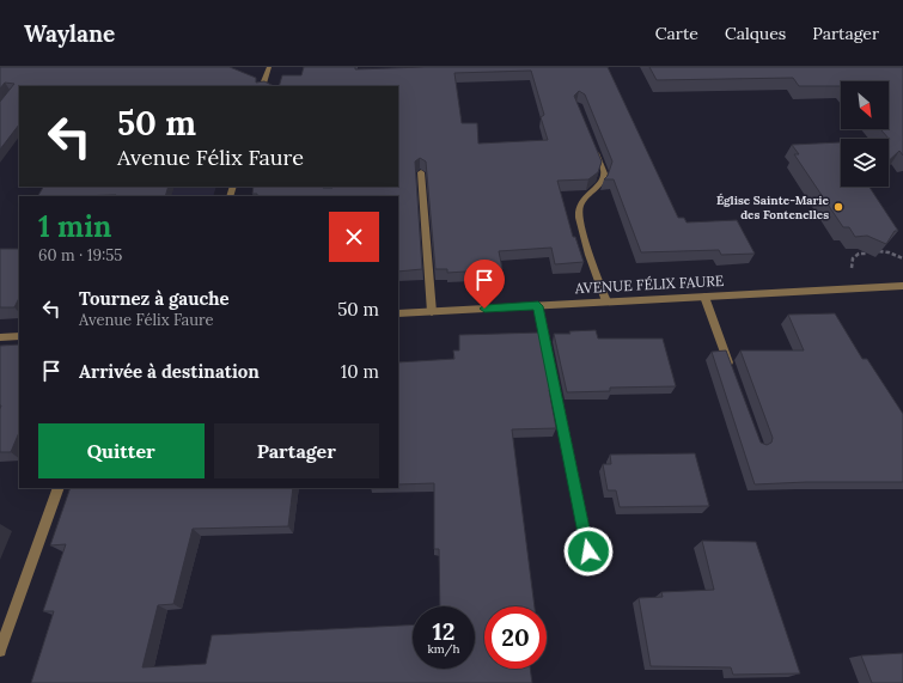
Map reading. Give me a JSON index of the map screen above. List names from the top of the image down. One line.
{"streets":{"street":["AVENUE FÉLIX FAURE"]},"places":["Église Sainte-Marie des Fontenelles"],"north":"bottom right","page":{"header":"Waylane","nav":["Carte","Calques","Partager"],"turn":["50 m","Avenue Félix Faure"],"heading":["1 min","60 m · 19:55"],"list":[{"name":"Tournez à gauche","note":"Avenue Félix Faure","value":"50 m"},{"name":"Arrivée à destination","value":"10 m"}],"buttons":["Quitter","Partager"],"speed":"12 km/h","limit":"20"}}
